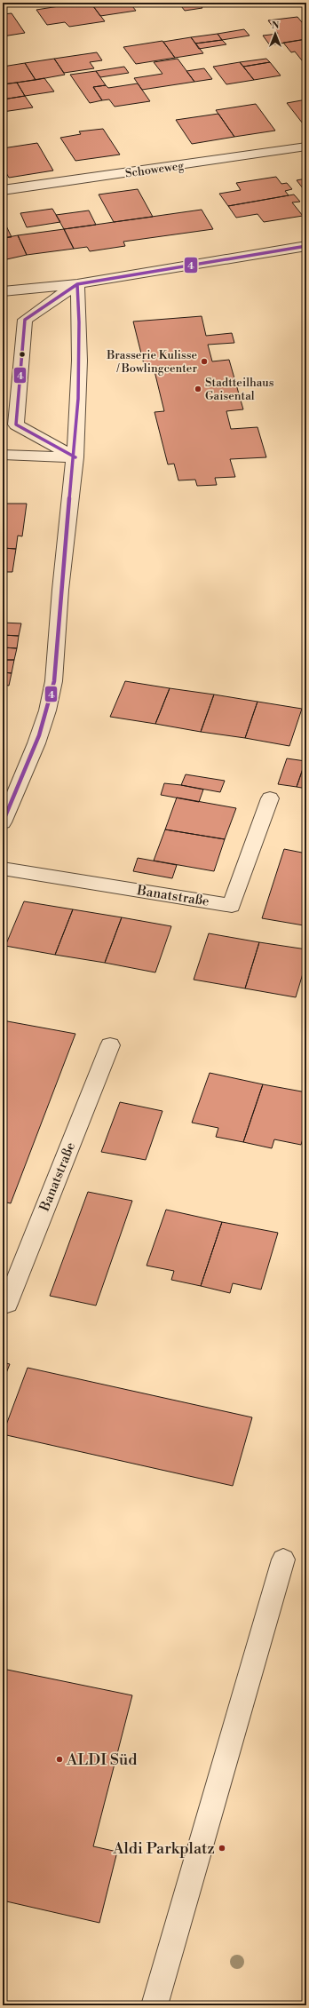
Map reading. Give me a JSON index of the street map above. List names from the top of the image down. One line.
{"streets":{"street":["Schoweweg","Banatstraße"]},"places":["Brasserie Kulisse / Bowlingcenter","Stadtteilhaus Gaisental","ALDI Süd","Aldi Parkplatz"],"lines":["transit line 4"],"north":"top"}
